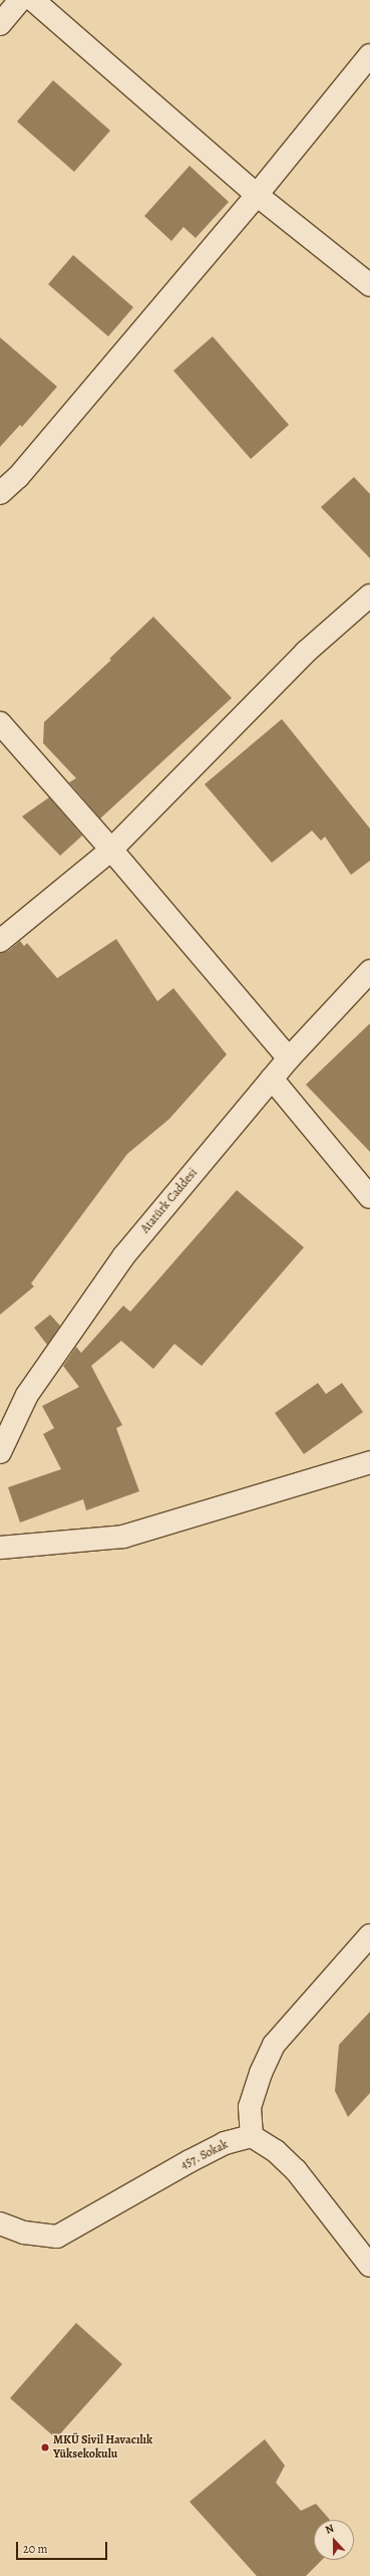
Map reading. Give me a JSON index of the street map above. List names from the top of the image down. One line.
{"streets":{"street":["Atatürk Caddesi","457. Sokak"]},"places":["MKÜ Sivil Havacılık Yüksekokulu"],"scale_bar":"20 m","north":"top"}
